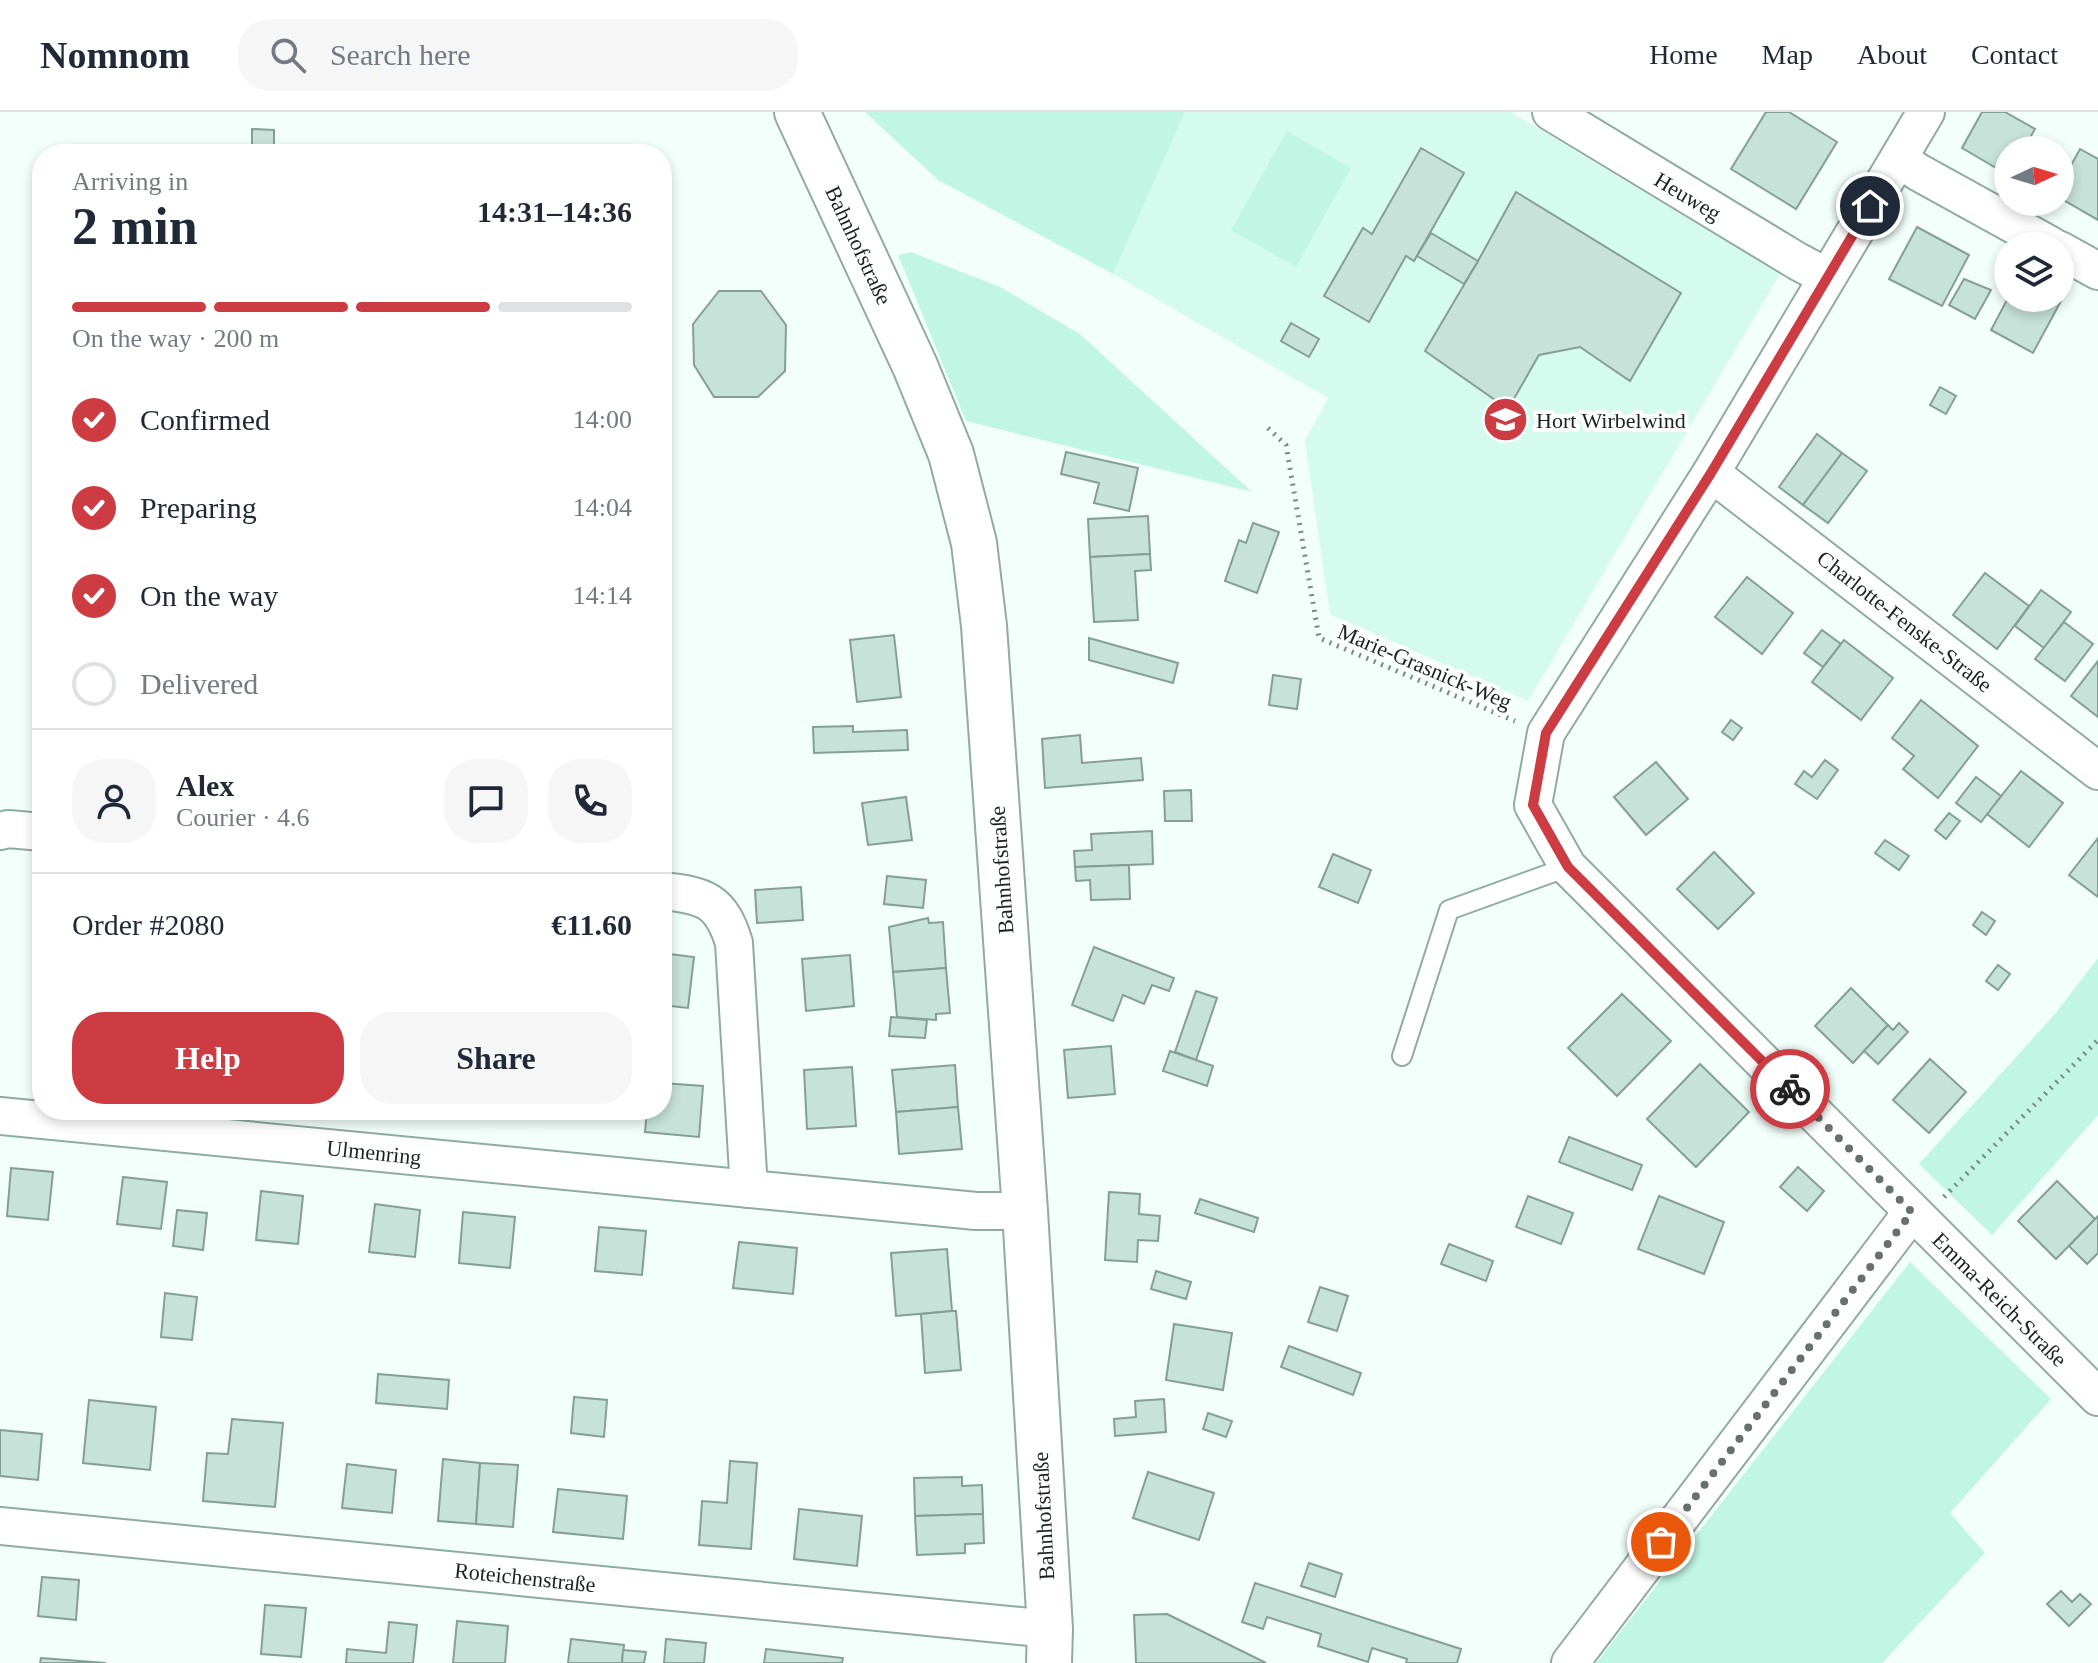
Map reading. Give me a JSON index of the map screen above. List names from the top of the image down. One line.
{"streets":{"street":["Heuweg","Bahnhofstraße","Charlotte-Fenske-Straße","Ulmenring","Emma-Reich-Straße","Roteichenstraße"],"path":["Marie-Grasnick-Weg"]},"crossings":[["Heuweg","Emma-Reich-Straße"],["Bahnhofstraße","Ulmenring"],["Bahnhofstraße","Roteichenstraße"],["Charlotte-Fenske-Straße","Emma-Reich-Straße"],["Marie-Grasnick-Weg","Emma-Reich-Straße"]],"places":{"school or university":["Hort Wirbelwind"]},"north":"right","page":{"header":"Nomnom","search":"Search here","nav":["Home","Map","About","Contact"],"heading":["2 min","Arriving in","14:31–14:36"],"panel":["Alex","Courier · 4.6","Order #2080","€11.60"],"bar":"On the way · 200 m","list":[["Confirmed","14:00"],["Preparing","14:04"],["On the way","14:14"],"Delivered"],"buttons":["Help","Share"]}}
